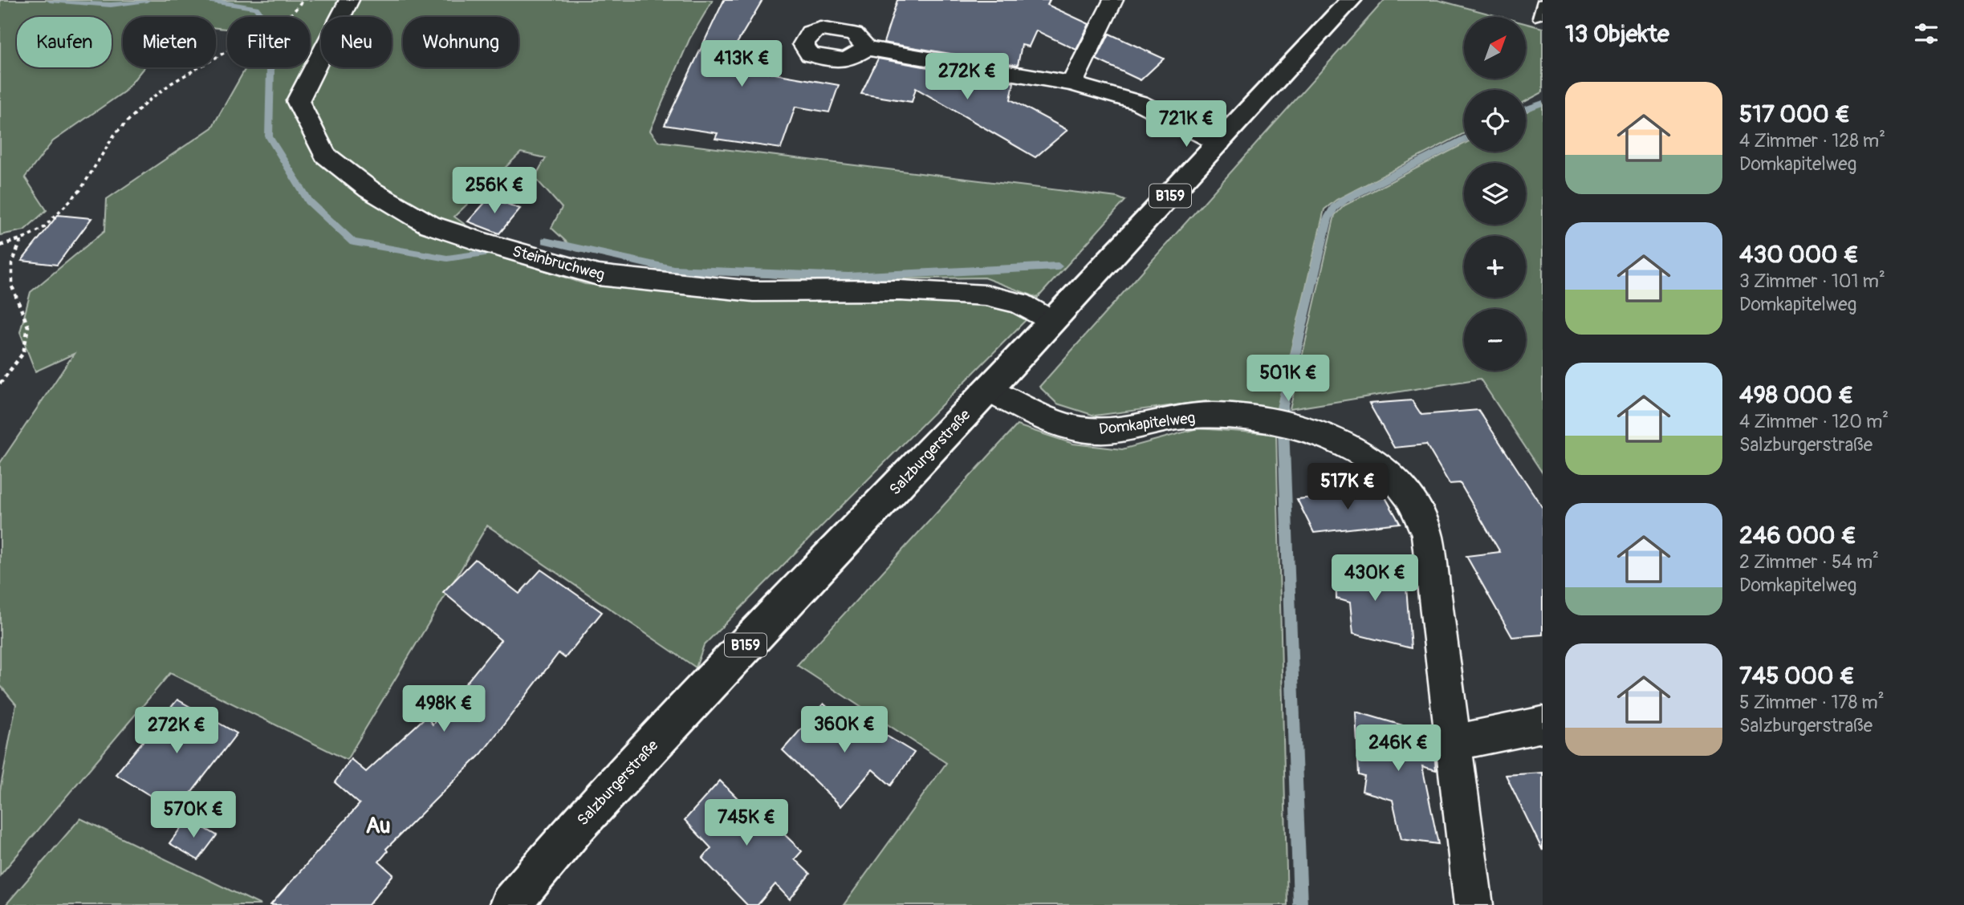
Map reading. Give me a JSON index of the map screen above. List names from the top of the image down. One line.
{"streets":{"main road":["B159","Salzburgerstraße"],"street":["Steinbruchweg","Domkapitelweg"]},"crossings":[["Steinbruchweg","Salzburgerstraße"],["Domkapitelweg","Salzburgerstraße"]],"districts":["Au"],"north":"top right","page":{"heading":"13 Objekte","map_buttons":["+","−"],"chip":["Kaufen","Mieten","Filter","Neu","Wohnung"],"price":["413K €","272K €","721K €","256K €","501K €","517K €","430K €","498K €","360K €","272K €","246K €","570K €","745K €"],"list":[{"name":"517 000 €","note":"4 Zimmer · 128 m² · Domkapitelweg"},{"name":"430 000 €","note":"3 Zimmer · 101 m² · Domkapitelweg"},{"name":"498 000 €","note":"4 Zimmer · 120 m² · Salzburgerstraße"},{"name":"246 000 €","note":"2 Zimmer · 54 m² · Domkapitelweg"},{"name":"745 000 €","note":"5 Zimmer · 178 m² · Salzburgerstraße"}]}}
